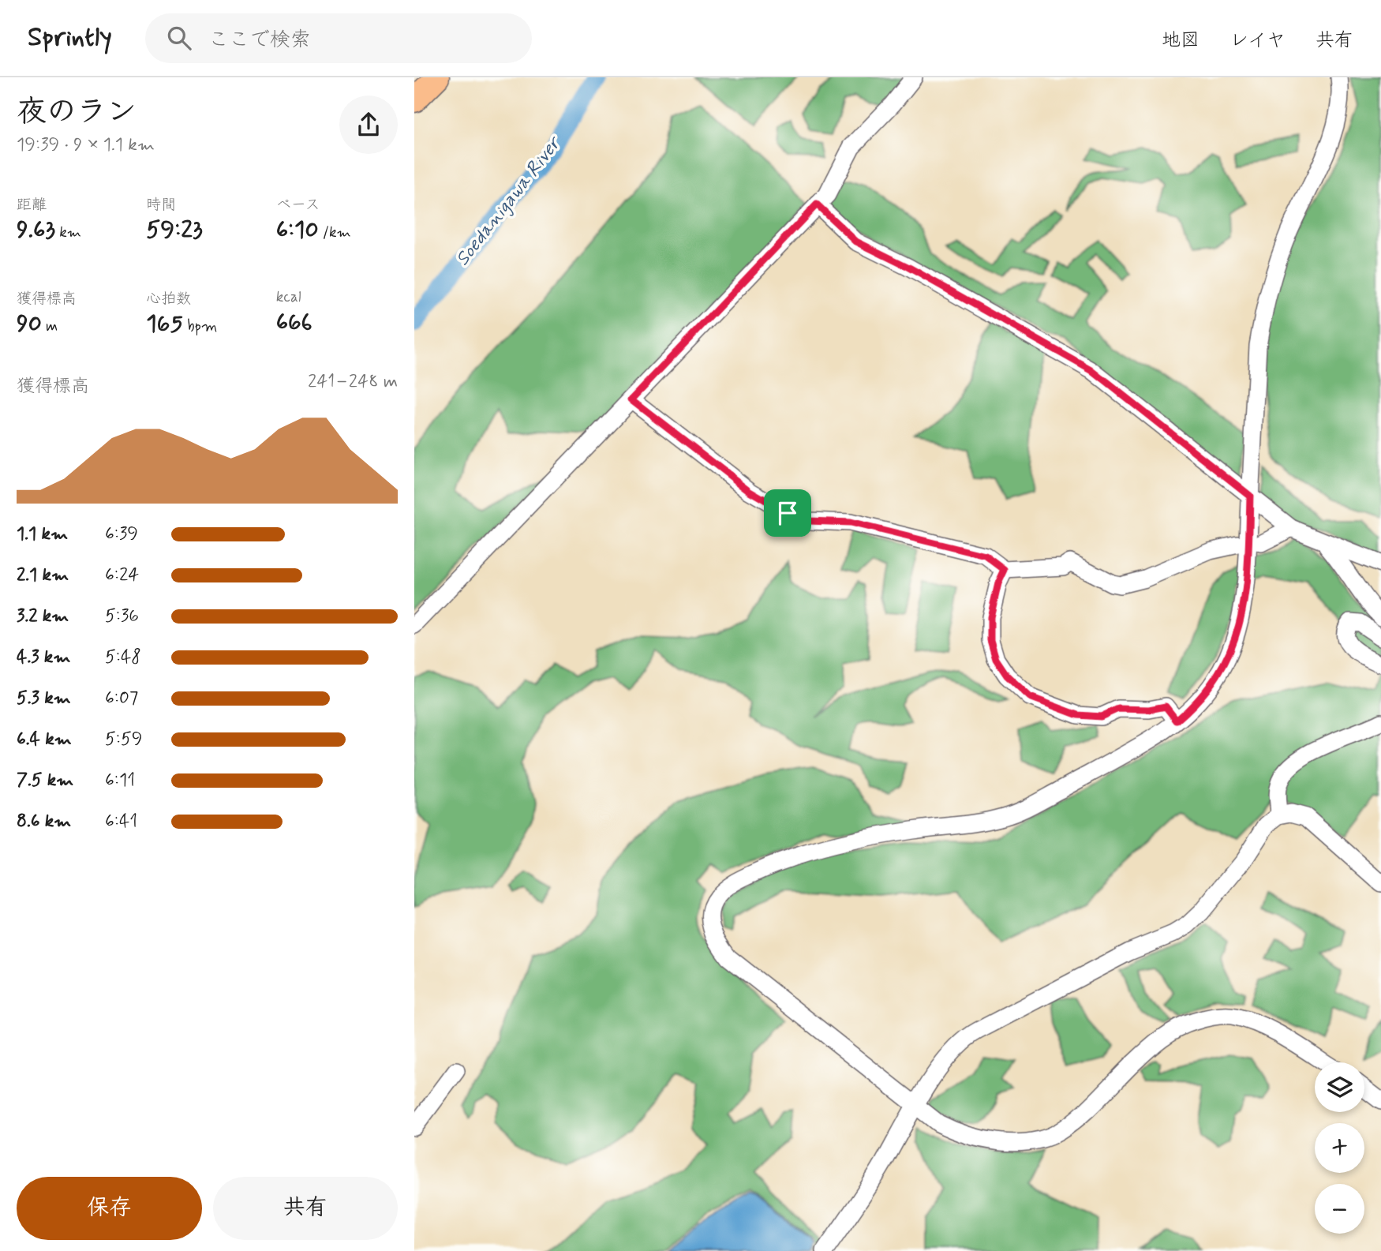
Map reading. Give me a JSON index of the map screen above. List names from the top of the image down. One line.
{"water":["Soedanigawa River"],"page":{"header":"Sprintly","search":"ここで検索","nav":["地図","レイヤ","共有"],"heading":["夜のラン","19:39 · 9 × 1.1 km"],"stats":[["距離","9.63 km"],["時間","59:23"],["ペース","6:10 /km"],["獲得標高","90 m"],["心拍数","165 bpm"],["kcal","666"]],"chart":["獲得標高","241–248 m"],"list":[{"name":"1.1 km","note":"6:39"},{"name":"2.1 km","note":"6:24"},{"name":"3.2 km","note":"5:36"},{"name":"4.3 km","note":"5:48"},{"name":"5.3 km","note":"6:07"},{"name":"6.4 km","note":"5:59"},{"name":"7.5 km","note":"6:11"},{"name":"8.6 km","note":"6:41"}],"map_buttons":["+","−"],"buttons":["保存","共有"]}}
